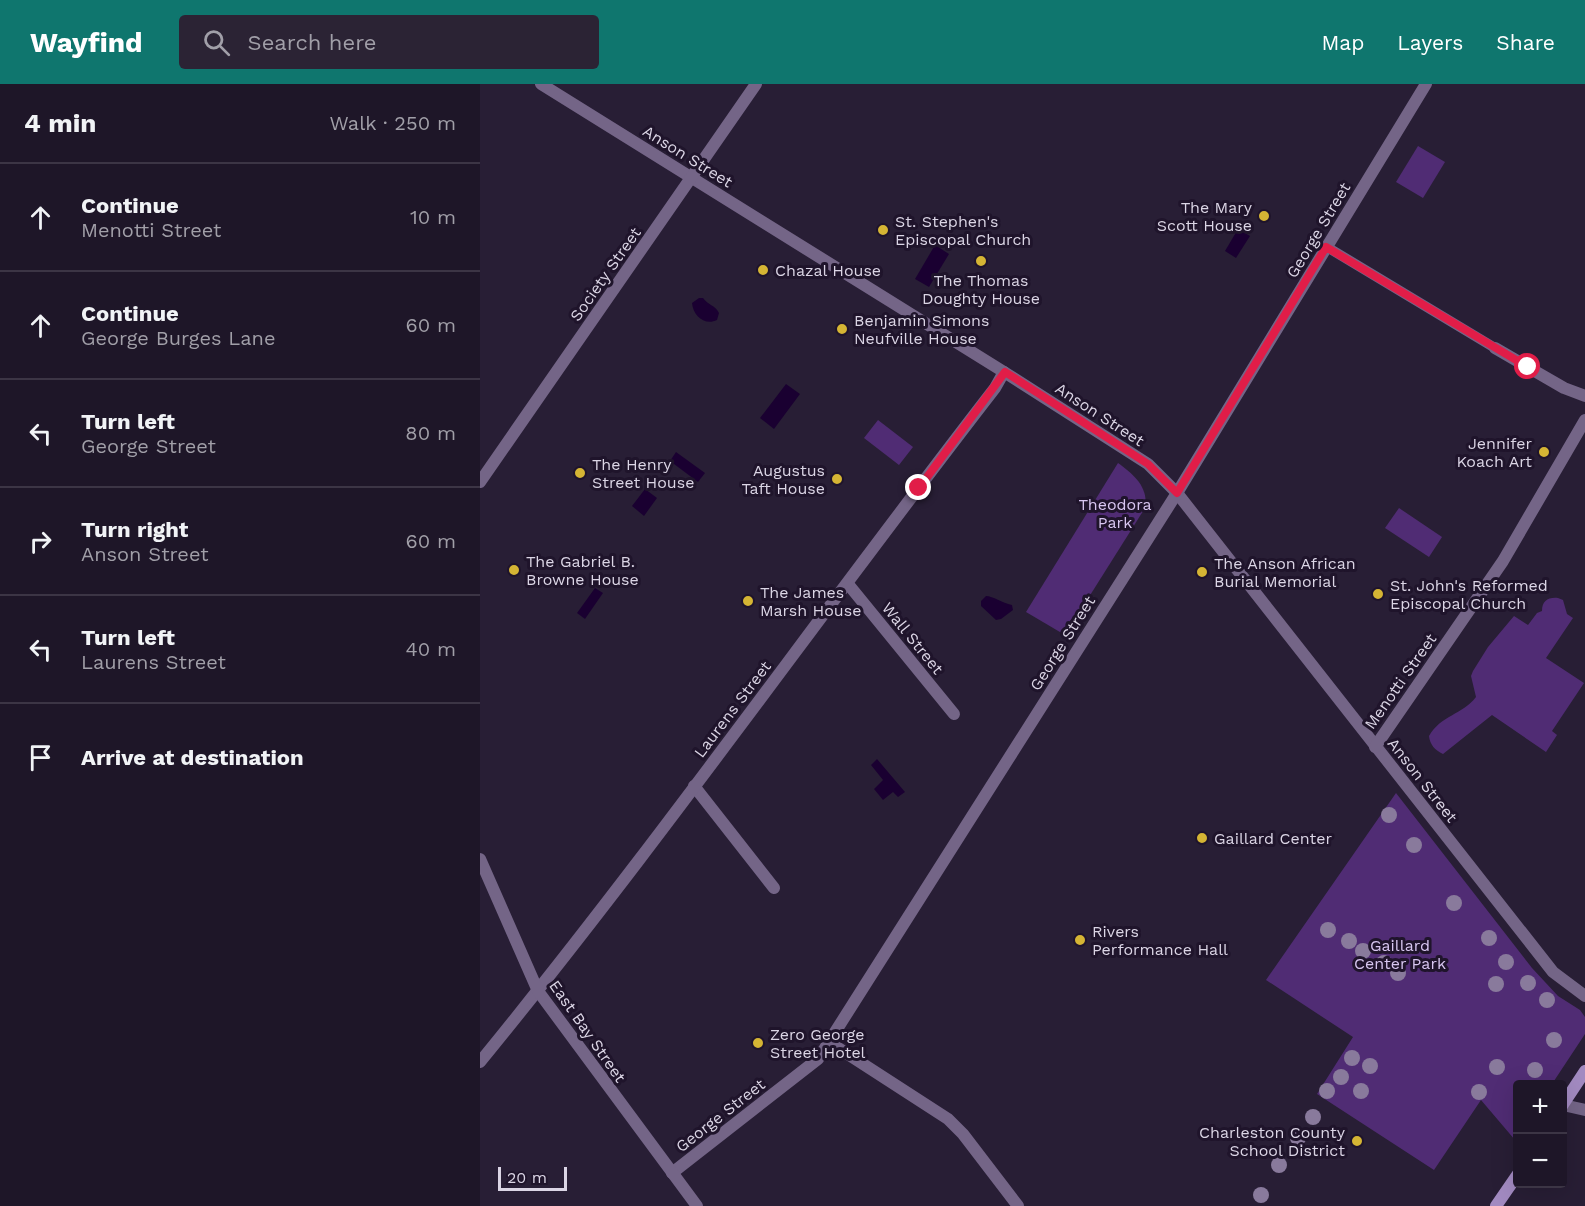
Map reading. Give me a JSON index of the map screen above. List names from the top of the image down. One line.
{"streets":{"street":["Anson Street","George Street","Society Street","Wall Street","Menotti Street","Laurens Street","East Bay Street"]},"crossings":[["Anson Street","George Street"],["Anson Street","Society Street"],["Anson Street","Menotti Street"],["Anson Street","Laurens Street"],["George Street","East Bay Street"],["Wall Street","Laurens Street"],["Laurens Street","East Bay Street"]],"parks":["Theodora Park","Gaillard Center Park"],"places":["The Mary Scott House","St. Stephen's Episcopal Church","The Thomas Doughty House","Chazal House","Benjamin Simons Neufville House","Jennifer Koach Art","The Henry Street House","Augustus Taft House","The Gabriel B. Browne House","The Anson African Burial Memorial","St. John's Reformed Episcopal Church","The James Marsh House","Gaillard Center","Rivers Performance Hall","Zero George Street Hotel","Charleston County School District"],"scale_bar":"20 m","page":{"header":"Wayfind","search":"Search here","nav":["Map","Layers","Share"],"heading":["4 min","Walk · 250 m"],"list":[["Continue","Menotti Street","10 m"],["Continue","George Burges Lane","60 m"],["Turn left","George Street","80 m"],["Turn right","Anson Street","60 m"],["Turn left","Laurens Street","40 m"],"Arrive at destination"],"map_buttons":["+","−"],"scale":"20 m"}}
